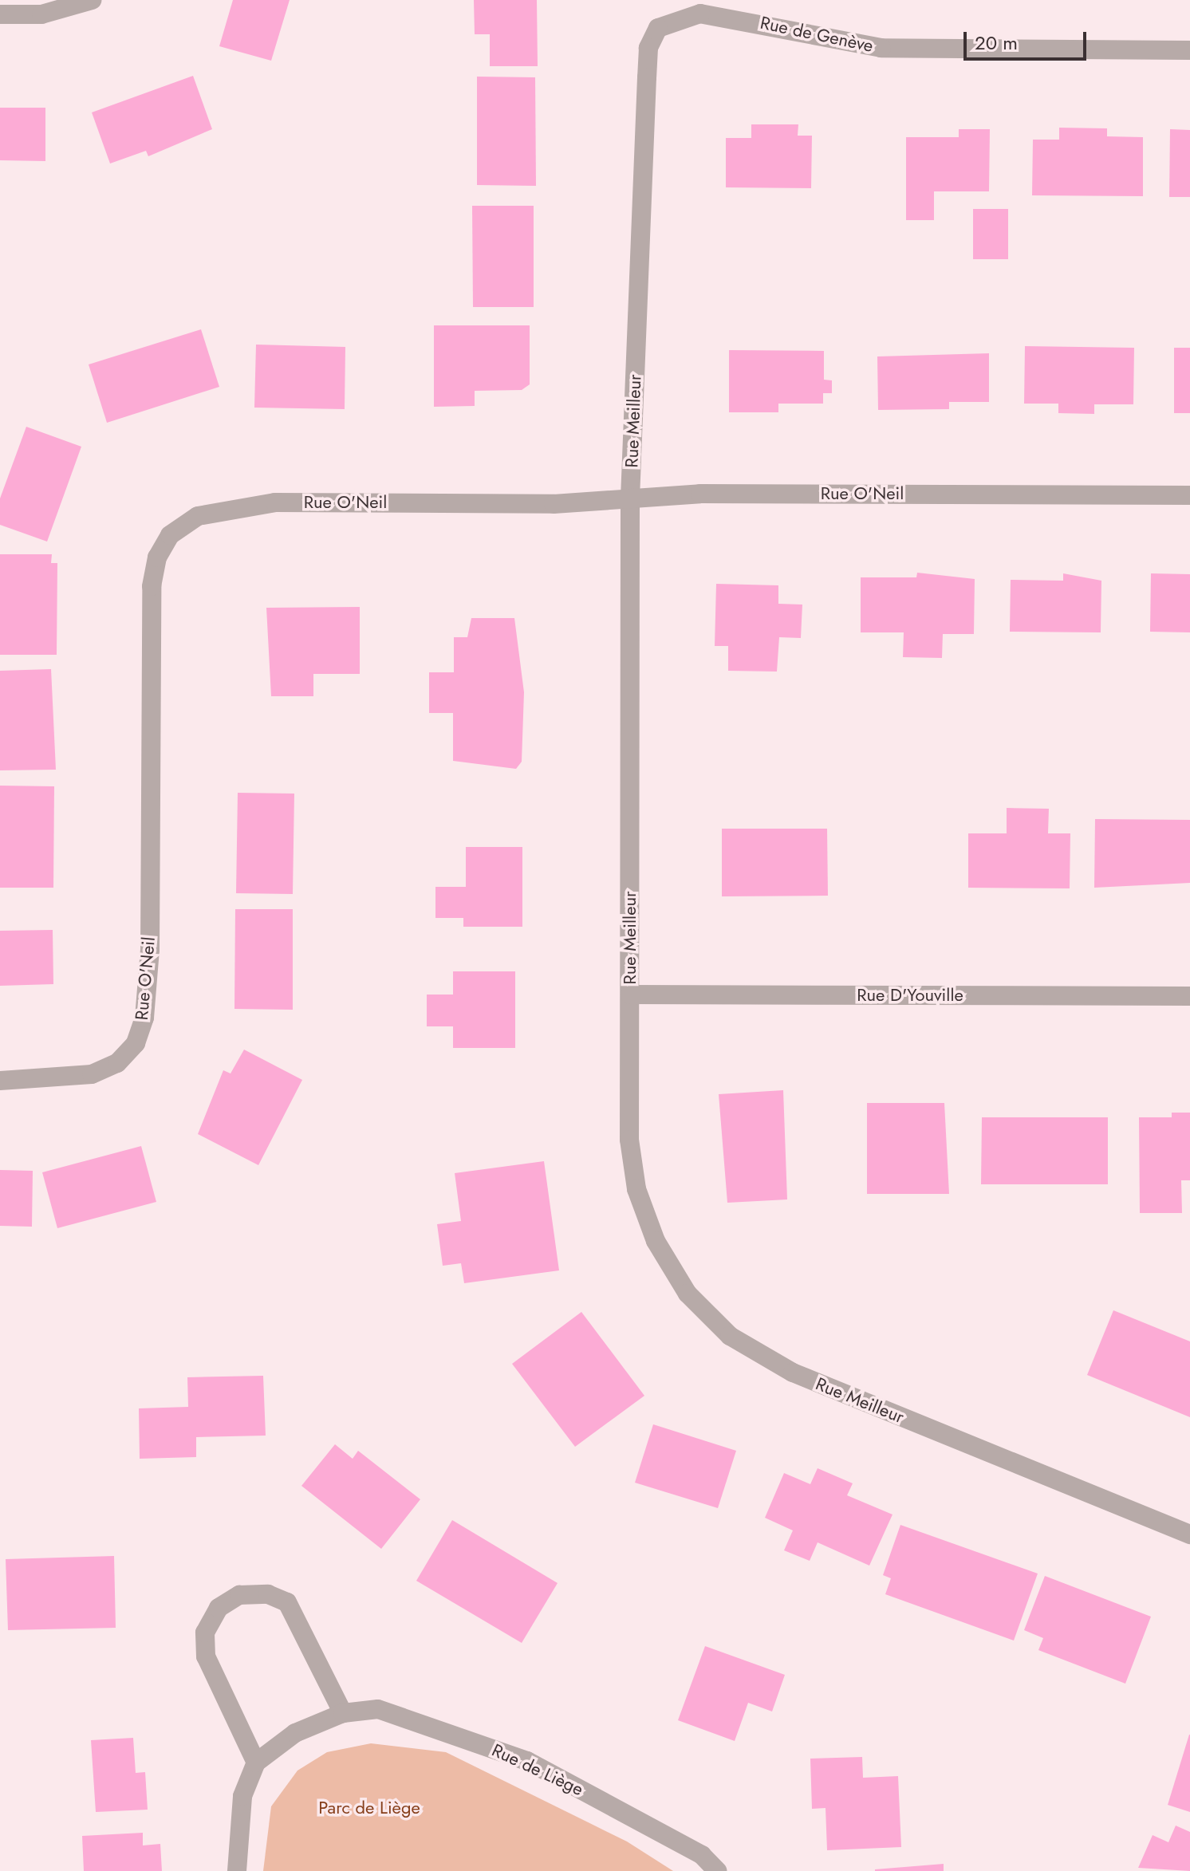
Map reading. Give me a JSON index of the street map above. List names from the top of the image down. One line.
{"streets":{"street":["Rue de Genève","Rue Meilleur","Rue O'Neil","Rue D'Youville","Rue de Liège"]},"crossings":[["Rue de Genève","Rue Meilleur"],["Rue Meilleur","Rue O'Neil"],["Rue Meilleur","Rue D'Youville"]],"parks":["Parc de Liège"],"scale_bar":"20 m"}
